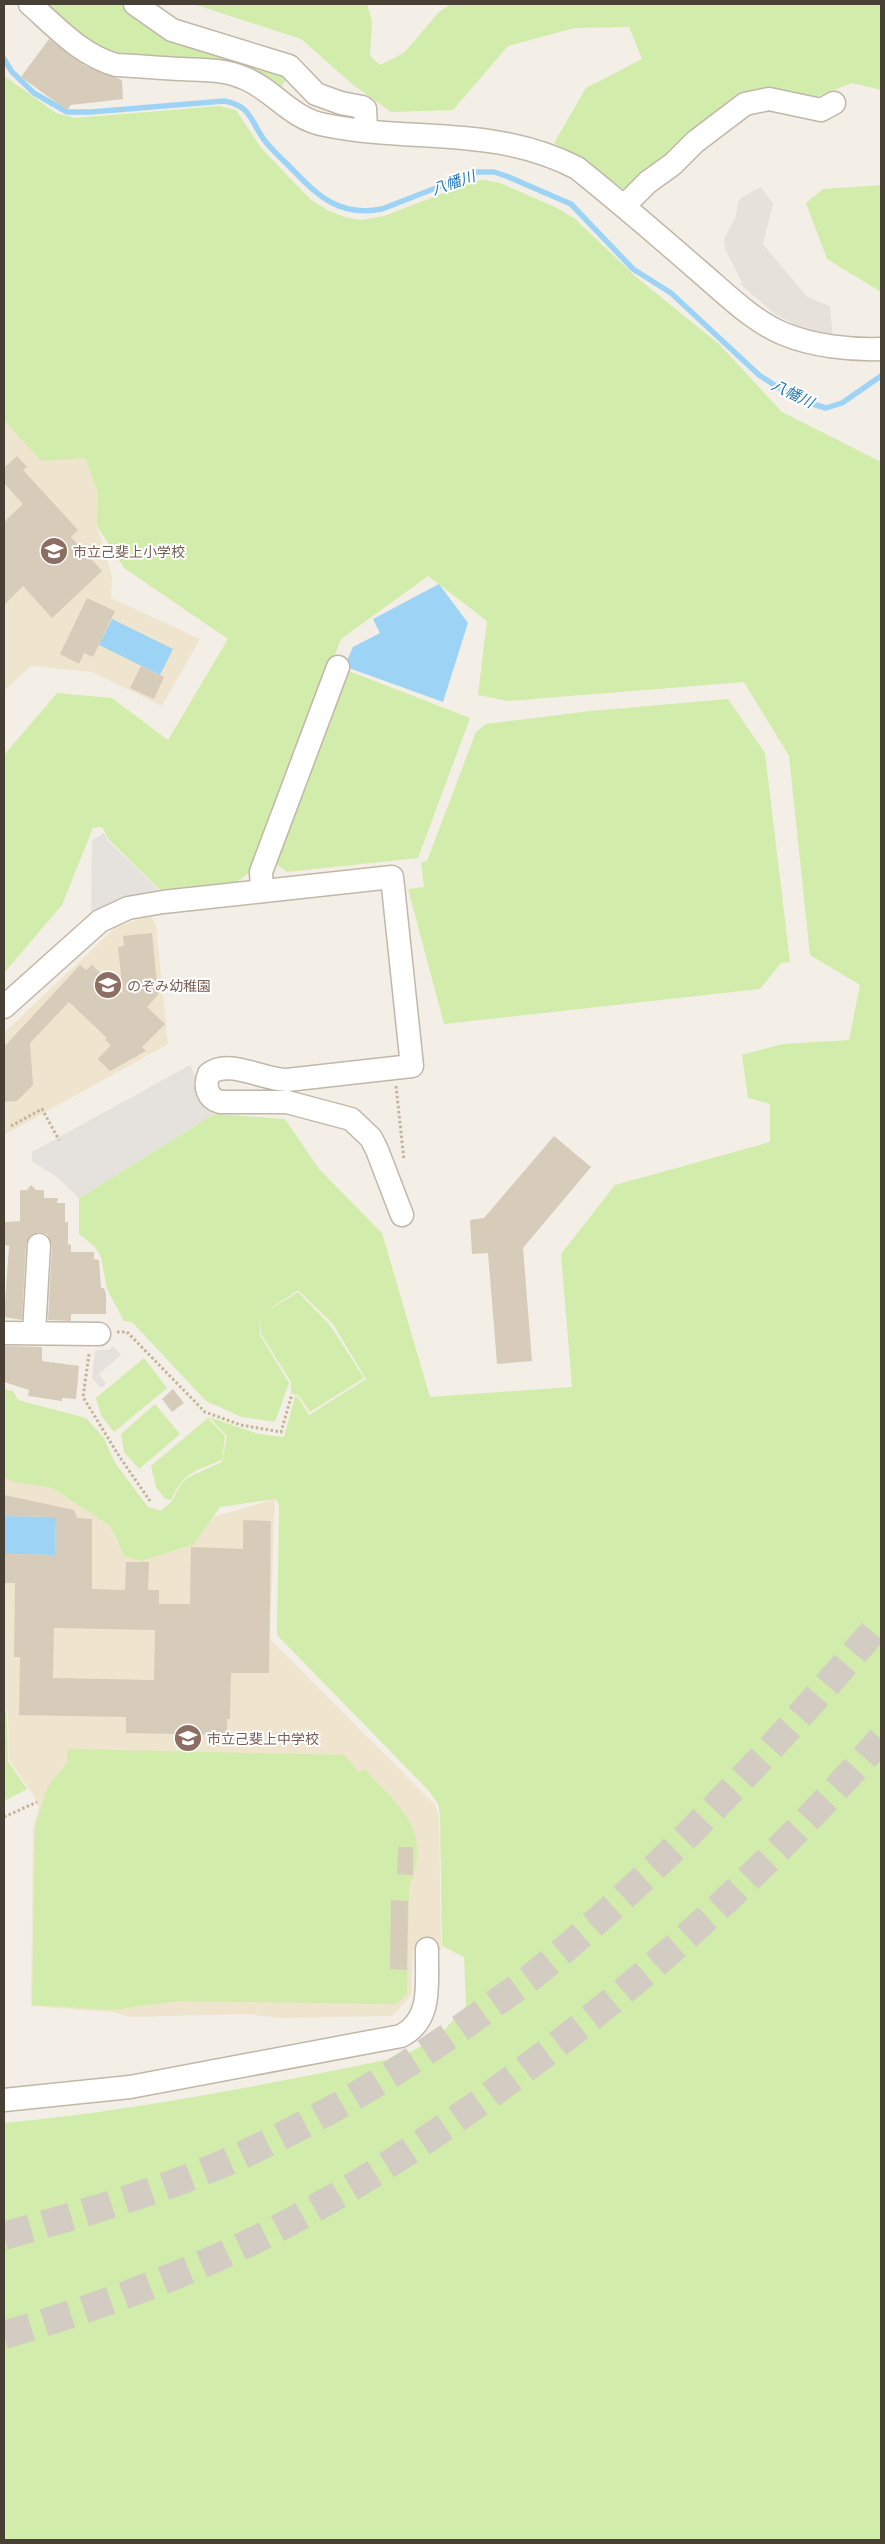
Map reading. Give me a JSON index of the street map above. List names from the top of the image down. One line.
{"water":["八幡川"],"places":{"school or university":["市立己斐上小学校","のぞみ幼稚園","市立己斐上中学校"]}}
